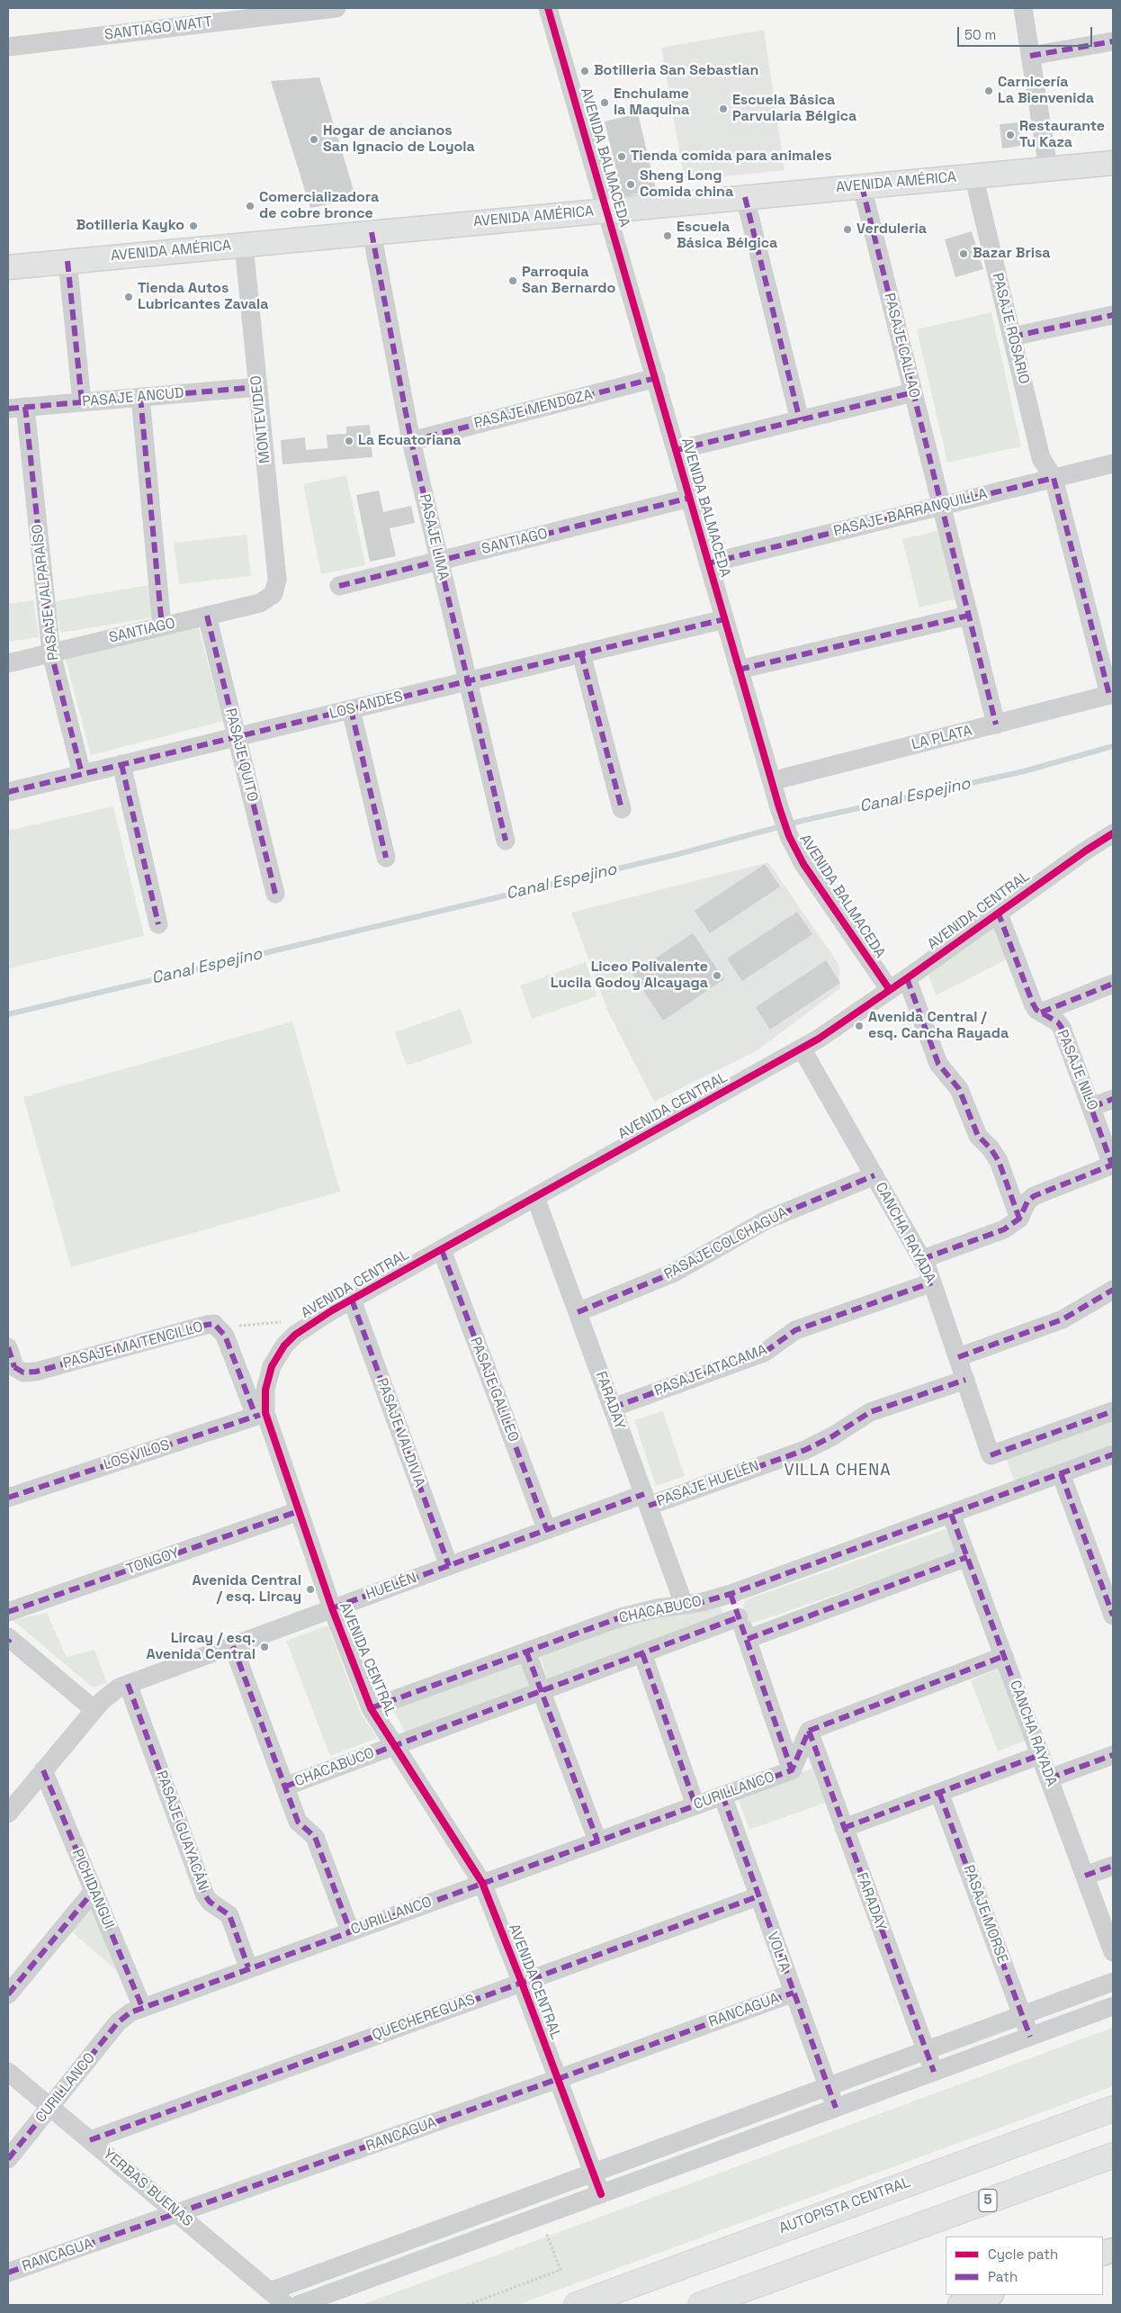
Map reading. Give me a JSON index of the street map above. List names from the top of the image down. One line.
{"streets":{"highway":["5","AUTOPISTA CENTRAL"],"main road":["AVENIDA AMÉRICA"],"street":["SANTIAGO WATT","AVENIDA BALMACEDA","PASAJE ROSARIO","PASAJE CALLAO","PASAJE ANCUD","PASAJE MENDOZA","MONTEVIDEO","PASAJE BARRANQUILLA","PASAJE LIMA","SANTIAGO","PASAJE VALPARAÍSO","LOS ANDES","LA PLATA","PASAJE QUITO","AVENIDA CENTRAL","PASAJE NILO","CANCHA RAYADA","PASAJE COLCHAGUA","PASAJE MAITENCILLO","PASAJE ATACAMA","PASAJE GALILEO","FARADAY","PASAJE VALDIVIA","LOS VILOS","PASAJE HUELÉN","TONGOY","HUELÉN","CHACABUCO","CURILLANCO","PASAJE GUAYACÁN","PICHIDANGUI","PASAJE MORSE","VOLTA","RANCAGUA","QUECHEREGUAS","YERBAS BUENAS"]},"crossings":[["AVENIDA BALMACEDA","AVENIDA AMÉRICA"],["AVENIDA BALMACEDA","PASAJE MENDOZA"],["AVENIDA BALMACEDA","PASAJE BARRANQUILLA"],["AVENIDA BALMACEDA","SANTIAGO"],["AVENIDA BALMACEDA","LOS ANDES"],["AVENIDA BALMACEDA","LA PLATA"],["AVENIDA BALMACEDA","AVENIDA CENTRAL"],["AVENIDA AMÉRICA","PASAJE ROSARIO"],["AVENIDA AMÉRICA","PASAJE CALLAO"],["AVENIDA AMÉRICA","MONTEVIDEO"],["AVENIDA AMÉRICA","PASAJE LIMA"],["PASAJE ROSARIO","PASAJE BARRANQUILLA"],["PASAJE ROSARIO","LA PLATA"],["PASAJE CALLAO","PASAJE BARRANQUILLA"],["PASAJE CALLAO","LA PLATA"],["PASAJE ANCUD","MONTEVIDEO"],["PASAJE ANCUD","PASAJE VALPARAÍSO"],["PASAJE MENDOZA","PASAJE LIMA"],["MONTEVIDEO","SANTIAGO"],["PASAJE LIMA","SANTIAGO"],["PASAJE LIMA","LOS ANDES"],["SANTIAGO","PASAJE VALPARAÍSO"],["SANTIAGO","PASAJE QUITO"],["PASAJE VALPARAÍSO","LOS ANDES"],["LOS ANDES","PASAJE QUITO"],["AVENIDA CENTRAL","PASAJE NILO"],["AVENIDA CENTRAL","CANCHA RAYADA"],["AVENIDA CENTRAL","PASAJE MAITENCILLO"],["AVENIDA CENTRAL","PASAJE GALILEO"],["AVENIDA CENTRAL","FARADAY"],["AVENIDA CENTRAL","PASAJE VALDIVIA"],["AVENIDA CENTRAL","LOS VILOS"],["AVENIDA CENTRAL","TONGOY"],["AVENIDA CENTRAL","HUELÉN"],["AVENIDA CENTRAL","CHACABUCO"],["AVENIDA CENTRAL","CURILLANCO"],["AVENIDA CENTRAL","RANCAGUA"],["AVENIDA CENTRAL","QUECHEREGUAS"],["CANCHA RAYADA","PASAJE COLCHAGUA"],["CANCHA RAYADA","PASAJE ATACAMA"],["CANCHA RAYADA","PASAJE HUELÉN"],["CANCHA RAYADA","CHACABUCO"],["PASAJE COLCHAGUA","FARADAY"],["PASAJE MAITENCILLO","LOS VILOS"],["PASAJE ATACAMA","FARADAY"],["PASAJE GALILEO","HUELÉN"],["FARADAY","PASAJE HUELÉN"],["FARADAY","HUELÉN"],["FARADAY","CHACABUCO"],["FARADAY","CURILLANCO"],["PASAJE VALDIVIA","HUELÉN"],["PASAJE HUELÉN","HUELÉN"],["HUELÉN","PASAJE GUAYACÁN"],["HUELÉN","PICHIDANGUI"],["CURILLANCO","PASAJE GUAYACÁN"],["CURILLANCO","PICHIDANGUI"],["CURILLANCO","VOLTA"],["CURILLANCO","YERBAS BUENAS"],["VOLTA","RANCAGUA"],["VOLTA","QUECHEREGUAS"],["RANCAGUA","YERBAS BUENAS"],["QUECHEREGUAS","YERBAS BUENAS"]],"districts":["VILLA CHENA"],"water":["Canal Espejino"],"places":["Botilleria San Sebastian","Carnicería La Bienvenida","Enchulame la Maquina","Escuela Básica Parvularia Bélgica","Restaurante Tu Kaza","Hogar de ancianos San Ignacio de Loyola","Tienda comida para animales","Sheng Long Comida china","Comercializadora de cobre bronce","Botilleria Kayko","Verduleria","Escuela Básica Bélgica","Bazar Brisa","Parroquia San Bernardo","Tienda Autos Lubricantes Zavala","La Ecuatoriana","Liceo Polivalente Lucila Godoy Alcayaga","Avenida Central / esq. Cancha Rayada","Avenida Central / esq. Lircay","Lircay / esq. Avenida Central"],"legend":["Cycle path","Path"],"scale_bar":"50 m"}
